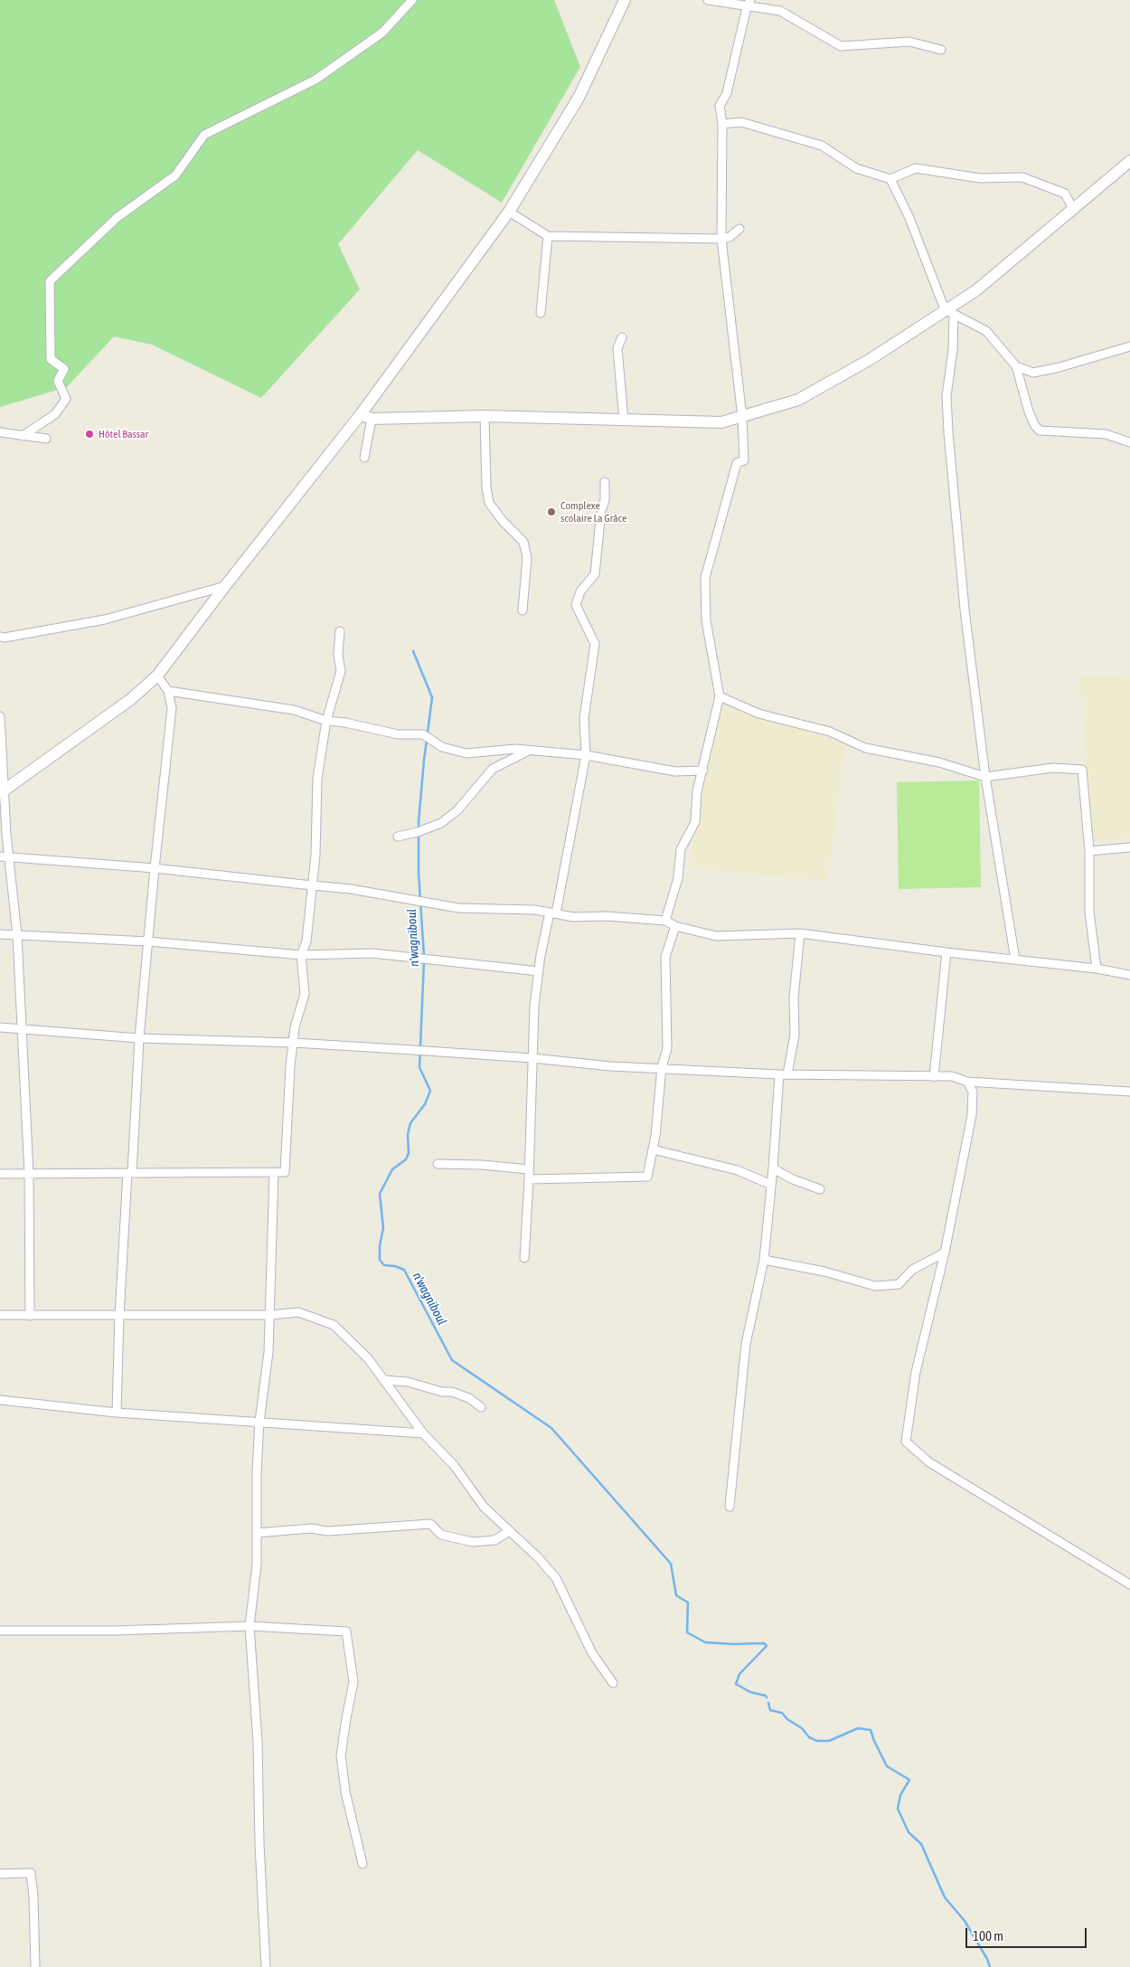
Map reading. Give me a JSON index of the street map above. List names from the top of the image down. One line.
{"water":["n'wagniboul"],"places":["Hôtel Bassar","Complexe scolaire La Grâce"],"scale_bar":"100 m"}
